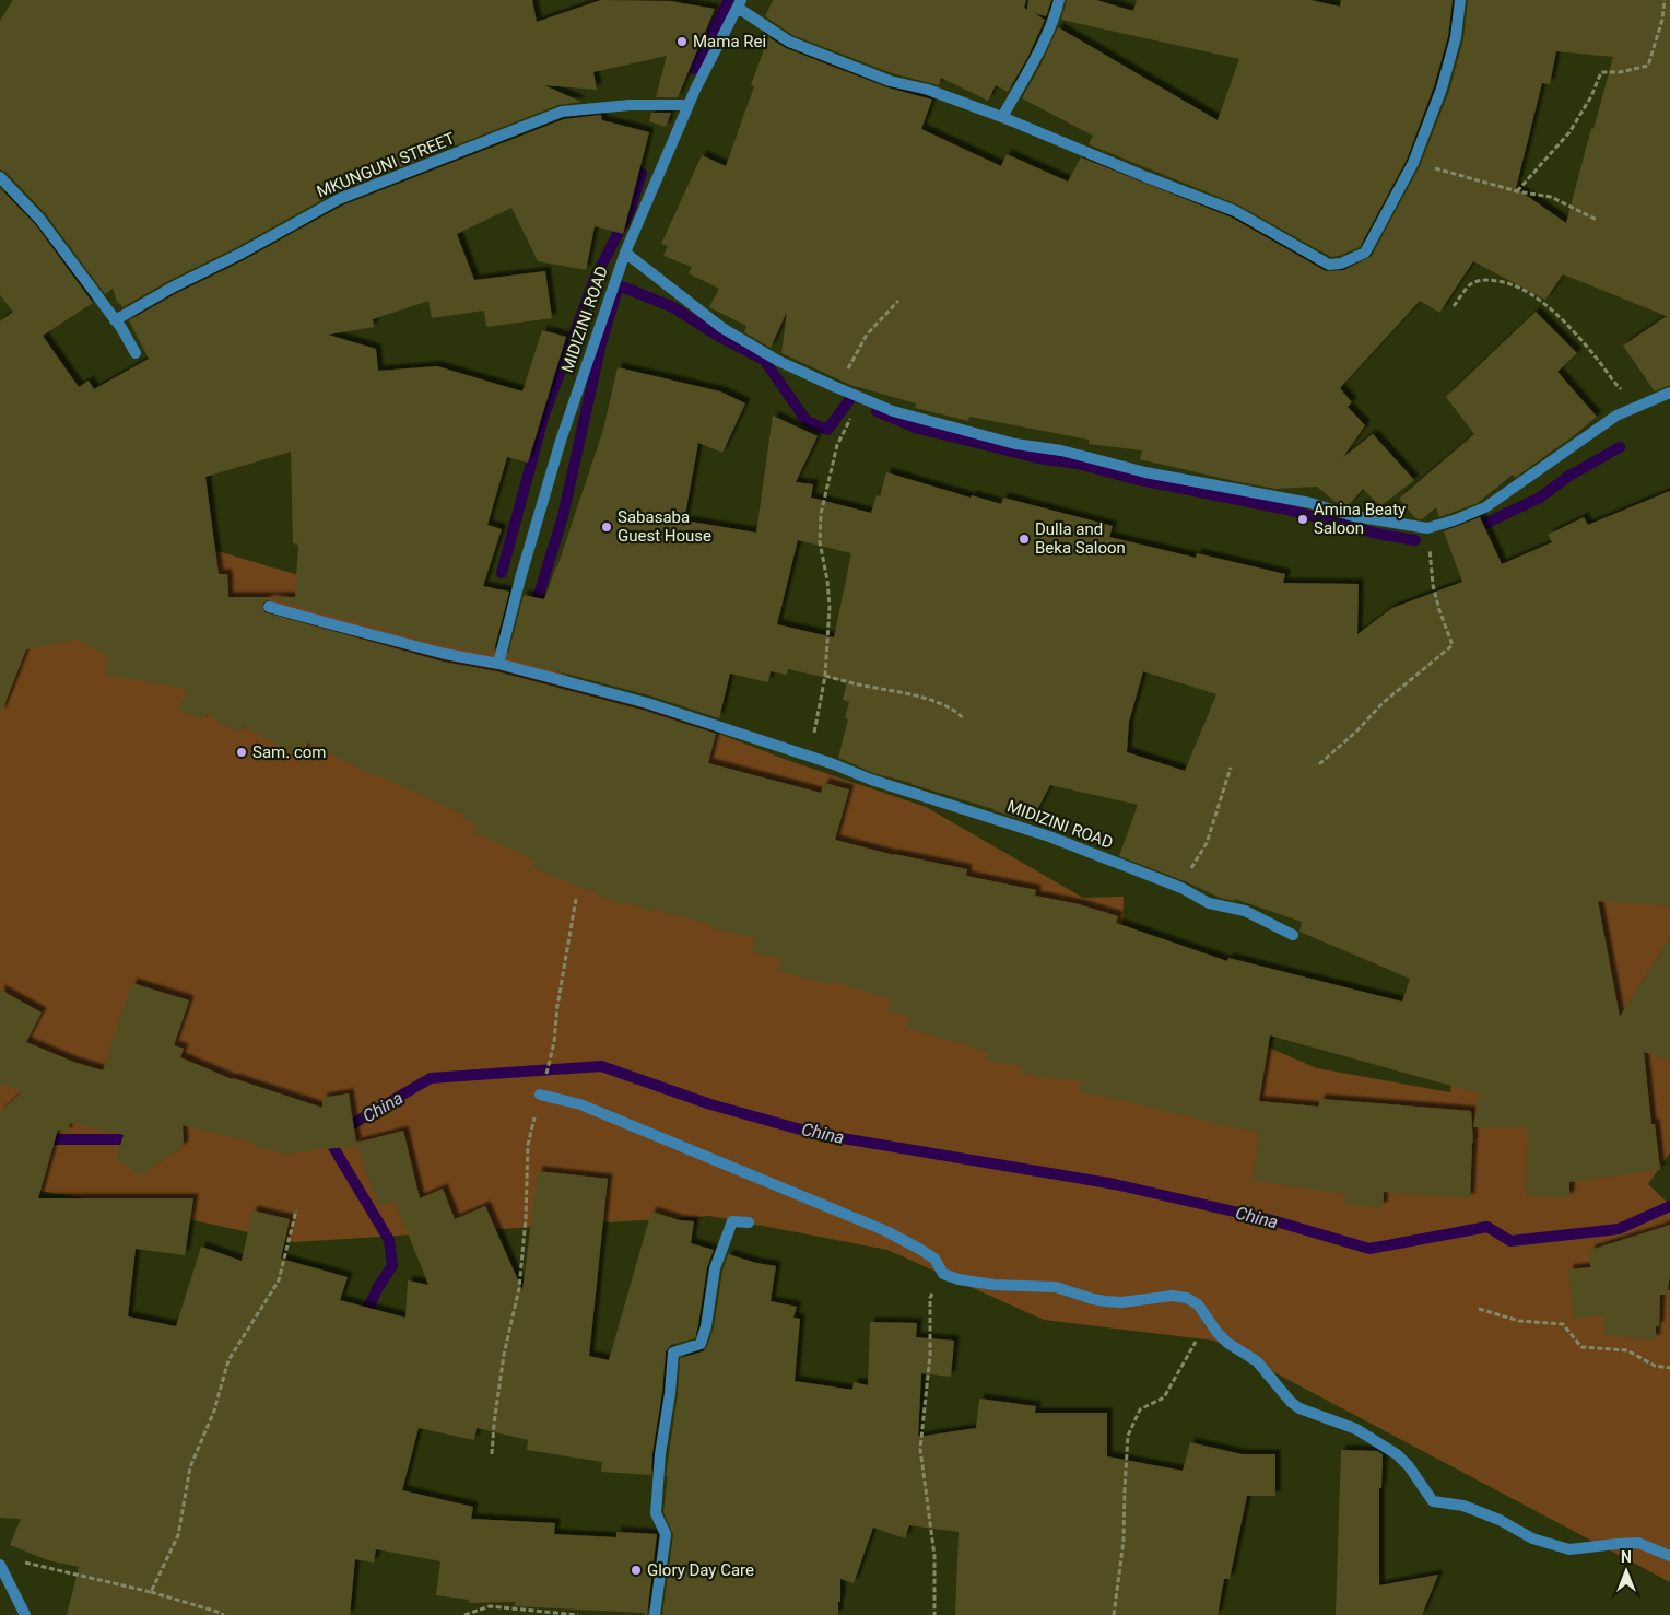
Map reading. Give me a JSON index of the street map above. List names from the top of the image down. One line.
{"streets":{"street":["MKUNGUNI STREET","MIDIZINI ROAD"]},"crossings":[["MKUNGUNI STREET","MIDIZINI ROAD"]],"water":["China"],"places":["Mama Rei","Amina Beaty Saloon","Sabasaba Guest House","Dulla and Beka Saloon","Sam. com","Glory Day Care"],"north":"top"}
